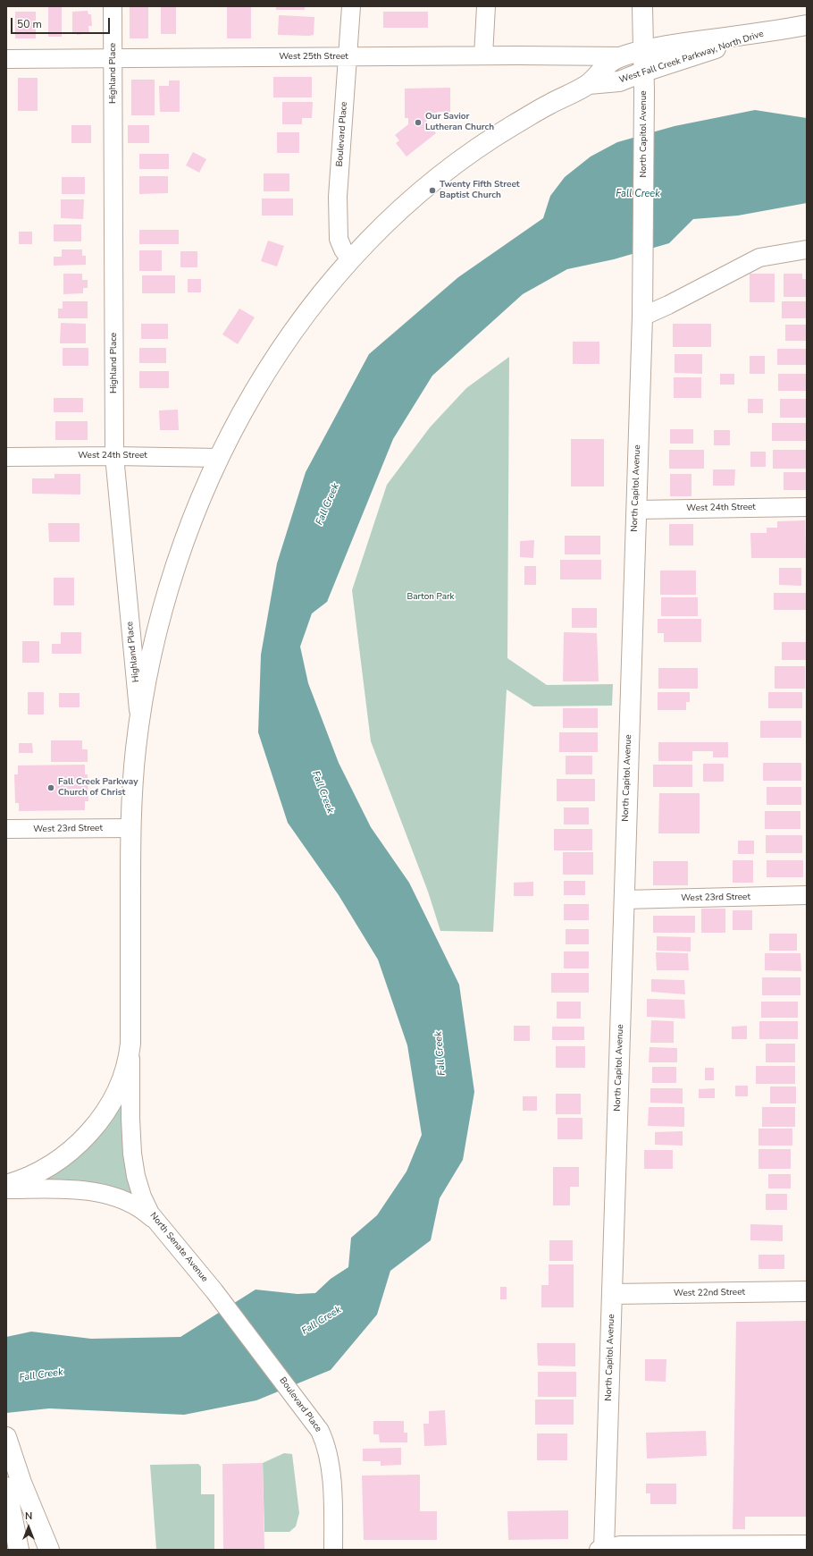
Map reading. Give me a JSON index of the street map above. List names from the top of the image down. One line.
{"streets":{"main road":["West Fall Creek Parkway, North Drive","North Capitol Avenue","West 22nd Street"],"street":["West 25th Street","Highland Place","Boulevard Place","West 24th Street","West 23rd Street","North Senate Avenue"]},"crossings":[["West 25th Street","West Fall Creek Parkway, North Drive"],["West 25th Street","Highland Place"],["West 25th Street","Boulevard Place"],["West Fall Creek Parkway, North Drive","Highland Place"],["West Fall Creek Parkway, North Drive","Boulevard Place"],["West Fall Creek Parkway, North Drive","North Capitol Avenue"],["West Fall Creek Parkway, North Drive","West 24th Street"],["West Fall Creek Parkway, North Drive","West 23rd Street"],["West Fall Creek Parkway, North Drive","North Senate Avenue"],["Highland Place","West 24th Street"],["Boulevard Place","North Senate Avenue"],["North Capitol Avenue","West 24th Street"],["North Capitol Avenue","West 23rd Street"],["North Capitol Avenue","West 22nd Street"]],"water":["Fall Creek"],"parks":["Barton Park"],"places":["Our Savior Lutheran Church","Twenty Fifth Street Baptist Church","Fall Creek Parkway Church of Christ"],"scale_bar":"50 m","north":"top"}
